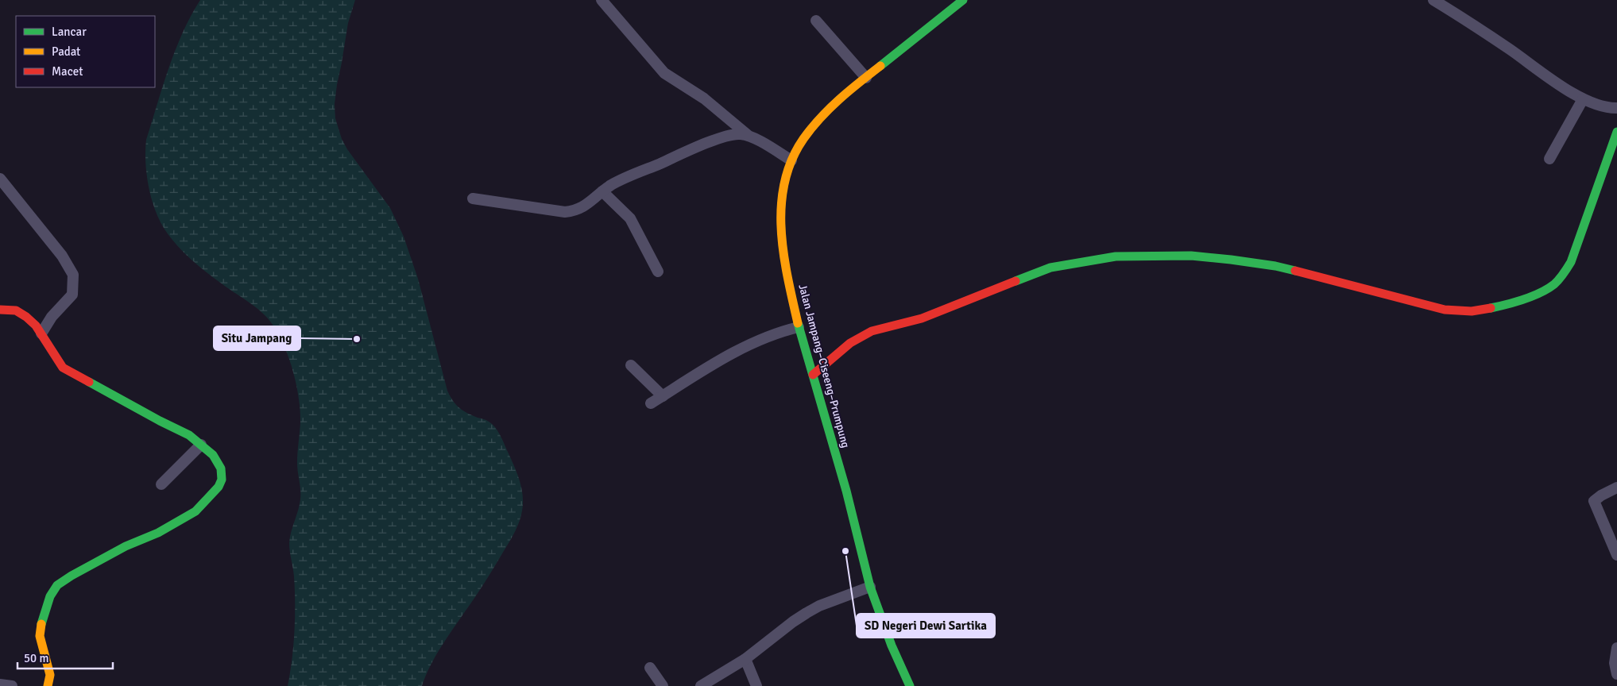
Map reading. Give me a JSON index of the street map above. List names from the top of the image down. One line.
{"streets":{"street":["Jalan Jampang–Ciseeng–Prumpung"]},"places":["Situ Jampang","SD Negeri Dewi Sartika"],"legend":["Lancar","Padat","Macet"],"scale_bar":"50 m"}
